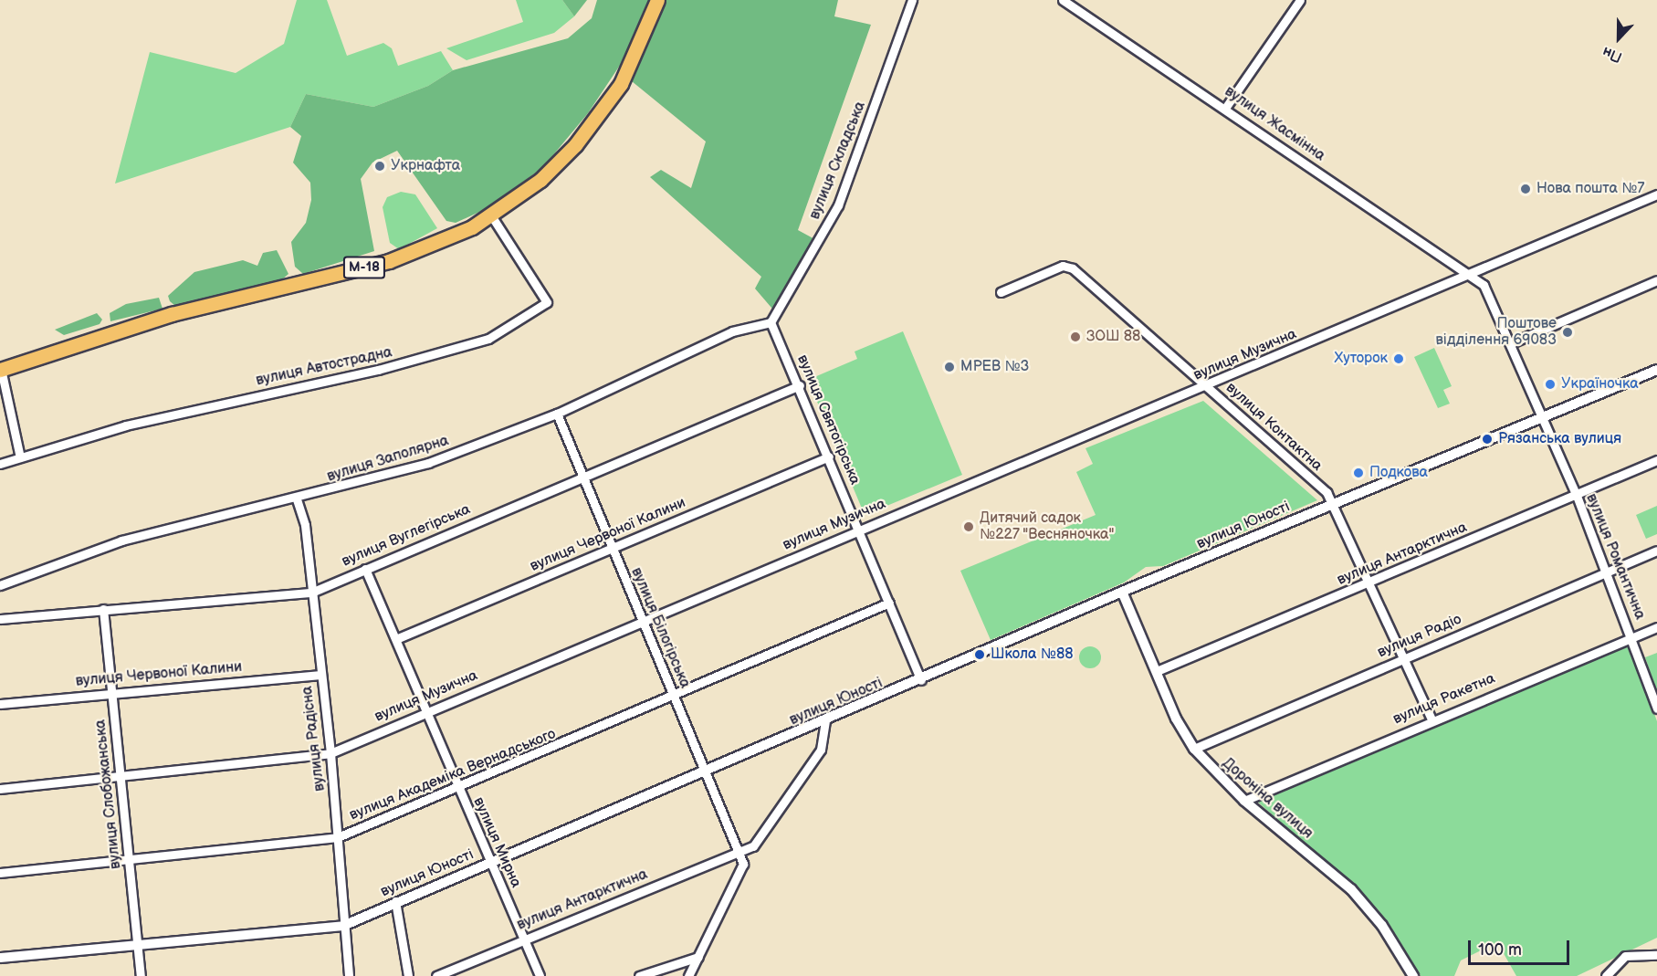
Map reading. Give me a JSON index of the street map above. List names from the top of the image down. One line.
{"streets":{"highway":["М-18"],"street":["вулиця Жасмінна","вулиця Складська","вулиця Музична","вулиця Автострадна","вулиця Святогірська","вулиця Контактна","вулиця Заполярна","вулиця Юності","вулиця Червоної Калини","вулиця Вуглегірська","вулиця Антарктична","вулиця Романтична","вулиця Білогірська","вулиця Радіо","вулиця Ракетна","вулиця Радісна","вулиця Академіка Вернадського","вулиця Слобожанська","Дороніна вулиця","вулиця Мирна"]},"crossings":[["вулиця Жасмінна","вулиця Музична"],["вулиця Жасмінна","вулиця Романтична"],["вулиця Складська","вулиця Святогірська"],["вулиця Складська","вулиця Заполярна"],["М-18","вулиця Автострадна"],["вулиця Музична","вулиця Святогірська"],["вулиця Музична","вулиця Контактна"],["вулиця Музична","вулиця Білогірська"],["вулиця Музична","вулиця Радісна"],["вулиця Музична","вулиця Слобожанська"],["вулиця Музична","вулиця Мирна"],["вулиця Святогірська","вулиця Заполярна"],["вулиця Святогірська","вулиця Юності"],["вулиця Святогірська","вулиця Червоної Калини"],["вулиця Святогірська","вулиця Вуглегірська"],["вулиця Святогірська","вулиця Академіка Вернадського"],["вулиця Контактна","вулиця Юності"],["вулиця Контактна","вулиця Антарктична"],["вулиця Контактна","вулиця Радіо"],["вулиця Контактна","вулиця Ракетна"],["вулиця Заполярна","вулиця Білогірська"],["вулиця Заполярна","вулиця Радісна"],["вулиця Юності","вулиця Антарктична"],["вулиця Юності","вулиця Романтична"],["вулиця Юності","вулиця Білогірська"],["вулиця Юності","вулиця Радісна"],["вулиця Юності","вулиця Слобожанська"],["вулиця Юності","Дороніна вулиця"],["вулиця Юності","вулиця Мирна"],["вулиця Червоної Калини","вулиця Білогірська"],["вулиця Червоної Калини","вулиця Радісна"],["вулиця Червоної Калини","вулиця Слобожанська"],["вулиця Червоної Калини","вулиця Мирна"],["вулиця Вуглегірська","вулиця Білогірська"],["вулиця Вуглегірська","вулиця Радісна"],["вулиця Вуглегірська","вулиця Слобожанська"],["вулиця Вуглегірська","вулиця Мирна"],["вулиця Антарктична","вулиця Романтична"],["вулиця Антарктична","вулиця Білогірська"],["вулиця Антарктична","Дороніна вулиця"],["вулиця Антарктична","вулиця Мирна"],["вулиця Романтична","вулиця Радіо"],["вулиця Романтична","вулиця Ракетна"],["вулиця Білогірська","вулиця Академіка Вернадського"],["вулиця Радіо","Дороніна вулиця"],["вулиця Ракетна","Дороніна вулиця"],["вулиця Радісна","вулиця Академіка Вернадського"],["вулиця Академіка Вернадського","вулиця Слобожанська"],["вулиця Академіка Вернадського","вулиця Мирна"]],"places":["Укрнафта","Нова пошта №7","Поштове відділення 69083","ЗОШ 88","Хуторок","МРЕВ №3","Україночка","Рязанська вулиця","Подкова","Дитячий садок №227 \"Весняночка\"","Школа №88"],"scale_bar":"100 m","north":"bottom"}
